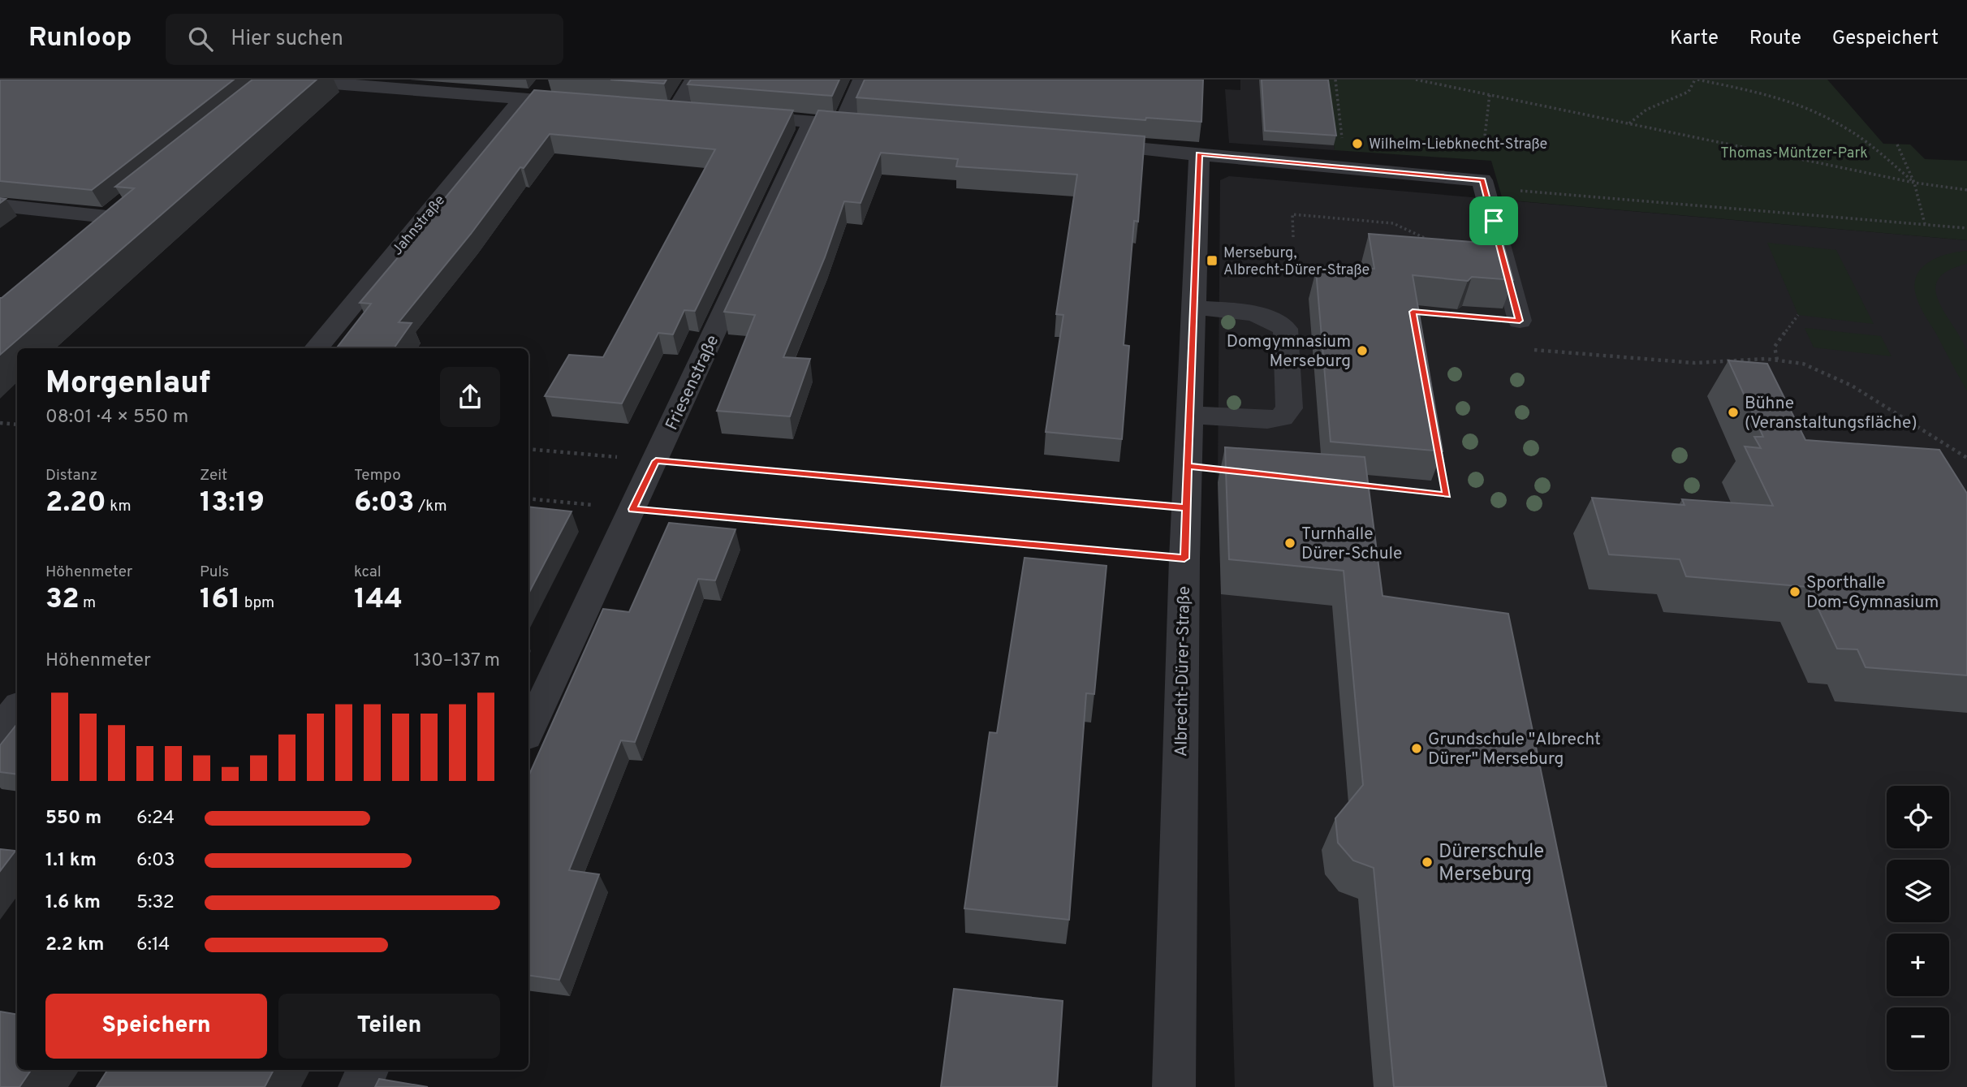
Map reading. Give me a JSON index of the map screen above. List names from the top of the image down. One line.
{"streets":{"street":["Jahnstraße","Friesenstraße","Albrecht-Dürer-Straße"]},"parks":["Thomas-Müntzer-Park"],"places":{"other":["Wilhelm-Liebknecht-Straße","Domgymnasium Merseburg","Bühne (Veranstaltungsfläche)","Turnhalle Dürer-Schule","Sporthalle Dom-Gymnasium","Grundschule \"Albrecht Dürer\" Merseburg","Dürerschule Merseburg"],"transit":["Merseburg, Albrecht-Dürer-Straße"]},"page":{"header":"Runloop","search":"Hier suchen","nav":["Karte","Route","Gespeichert"],"heading":["Morgenlauf","08:01 · 4 × 550 m"],"stats":[["Distanz","2.20 km"],["Zeit","13:19"],["Tempo","6:03 /km"],["Höhenmeter","32 m"],["Puls","161 bpm"],["kcal","144"]],"chart":["Höhenmeter","130–137 m"],"map_buttons":["+","−"],"list":[{"name":"550 m","note":"6:24"},{"name":"1.1 km","note":"6:03"},{"name":"1.6 km","note":"5:32"},{"name":"2.2 km","note":"6:14"}],"buttons":["Speichern","Teilen"]}}
